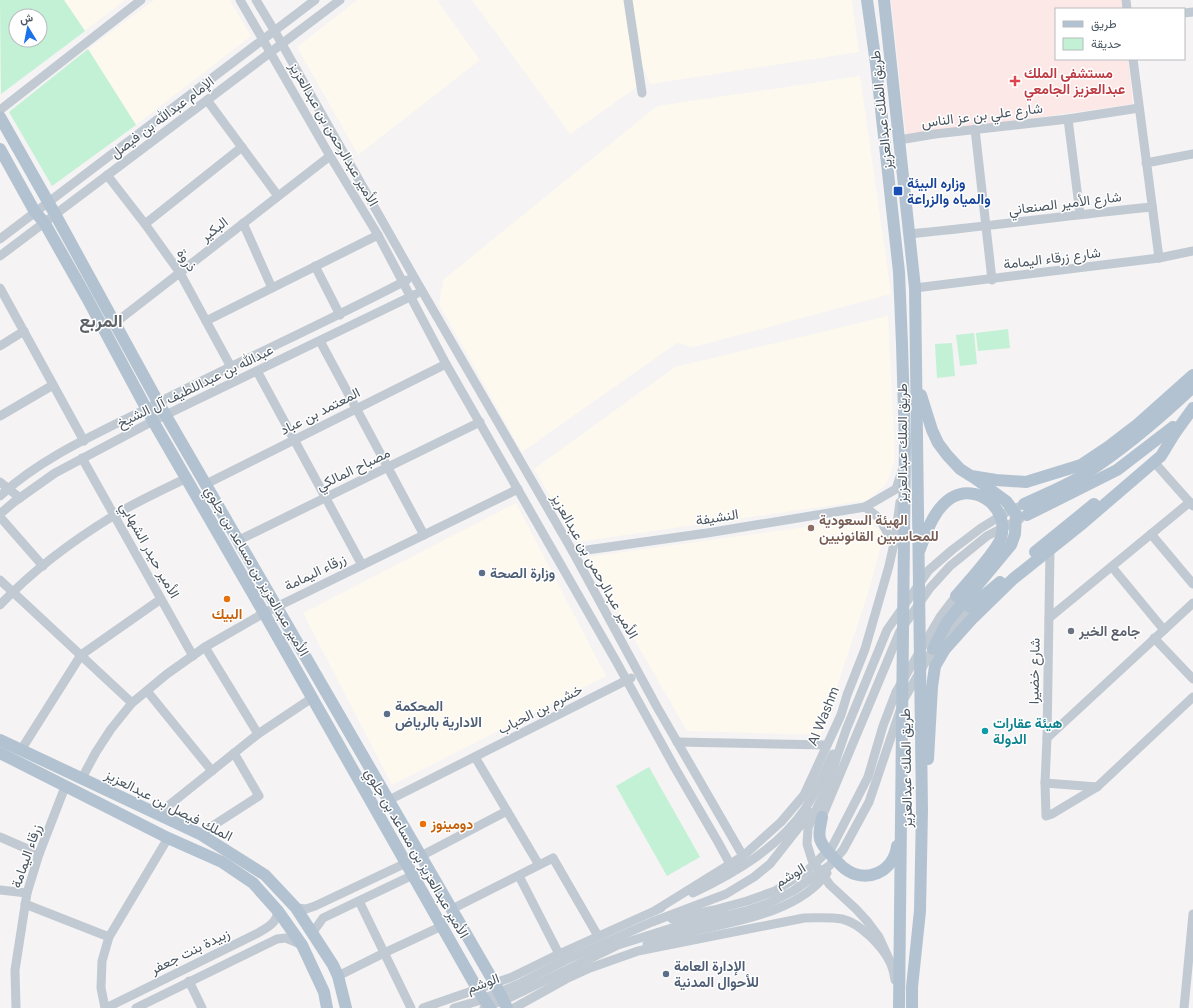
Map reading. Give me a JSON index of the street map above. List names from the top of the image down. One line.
{"streets":{"main road":["طريق الملك عبدالعزيز","الأمير عبدالعزيز بن مساعد بن جلوي","الملك فيصل بن عبدالعزيز"],"street":["شارع علي بن عز الناس","الإمام عبدالله بن فيصل","الأمير عبدالرحمن بن عبدالعزيز","شارع الأمير الصنعاني","البكير","شارع زرقاء اليمامة","ذروة","عبدالله بن عبداللطيف آل الشيخ","المعتمد بن عباد","مصباح المالكي","النشيفة","الأمير حيدر الشهابي","زرقاء اليمامة","شارع خضيرا","خشرم بن الحباب","Al Washm","الوشم","زبيدة بنت جعفر"]},"crossings":[["طريق الملك عبدالعزيز","شارع علي بن عز الناس"],["طريق الملك عبدالعزيز","شارع الأمير الصنعاني"],["طريق الملك عبدالعزيز","شارع زرقاء اليمامة"],["طريق الملك عبدالعزيز","Al Washm"],["الإمام عبدالله بن فيصل","الأمير عبدالرحمن بن عبدالعزيز"],["الإمام عبدالله بن فيصل","ذروة"],["الإمام عبدالله بن فيصل","الأمير عبدالعزيز بن مساعد بن جلوي"],["الأمير عبدالرحمن بن عبدالعزيز","البكير"],["الأمير عبدالرحمن بن عبدالعزيز","عبدالله بن عبداللطيف آل الشيخ"],["الأمير عبدالرحمن بن عبدالعزيز","المعتمد بن عباد"],["الأمير عبدالرحمن بن عبدالعزيز","مصباح المالكي"],["الأمير عبدالرحمن بن عبدالعزيز","النشيفة"],["الأمير عبدالرحمن بن عبدالعزيز","زرقاء اليمامة"],["الأمير عبدالرحمن بن عبدالعزيز","خشرم بن الحباب"],["الأمير عبدالرحمن بن عبدالعزيز","Al Washm"],["البكير","ذروة"],["البكير","الأمير عبدالعزيز بن مساعد بن جلوي"],["ذروة","عبدالله بن عبداللطيف آل الشيخ"],["عبدالله بن عبداللطيف آل الشيخ","الأمير حيدر الشهابي"],["عبدالله بن عبداللطيف آل الشيخ","الأمير عبدالعزيز بن مساعد بن جلوي"],["المعتمد بن عباد","الأمير عبدالعزيز بن مساعد بن جلوي"],["مصباح المالكي","الأمير عبدالعزيز بن مساعد بن جلوي"],["الأمير حيدر الشهابي","زرقاء اليمامة"],["الأمير عبدالعزيز بن مساعد بن جلوي","زرقاء اليمامة"],["الأمير عبدالعزيز بن مساعد بن جلوي","خشرم بن الحباب"],["الأمير عبدالعزيز بن مساعد بن جلوي","الوشم"],["زرقاء اليمامة","الملك فيصل بن عبدالعزيز"],["Al Washm","الوشم"],["الملك فيصل بن عبدالعزيز","زبيدة بنت جعفر"]],"districts":["المربع"],"places":{"health":["مستشفى الملك عبدالعزيز الجامعي"],"transit":["وزاره البيئة والمياه والزراعة"],"other":["الهيئة السعودية للمحاسبين القانونيين","وزارة الصحة","البيك","جامع الخير","المحكمة الادارية بالرياض","هيئة عقارات الدولة","دومينوز","الإدارة العامة للأحوال المدنية"]},"legend":["طريق","حديقة"],"north":"top"}
